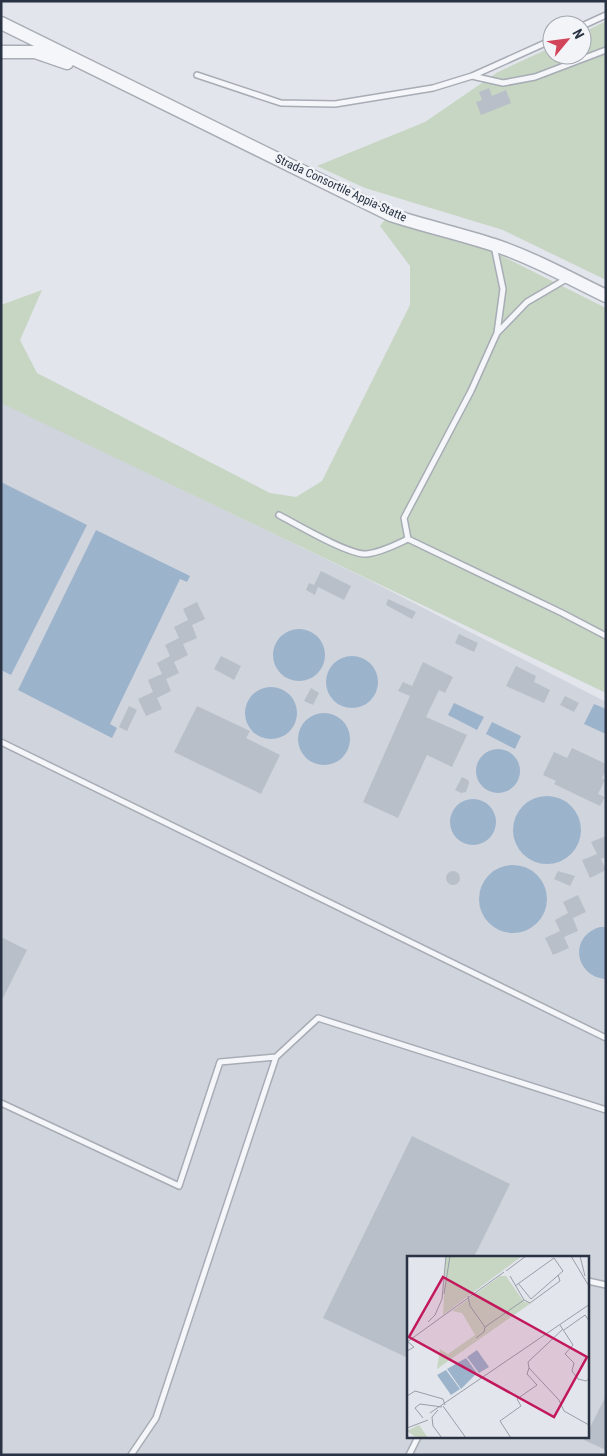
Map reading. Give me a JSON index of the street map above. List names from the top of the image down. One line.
{"streets":{"street":["Strada Consortile Appia-Statte"]},"north":"top right"}
